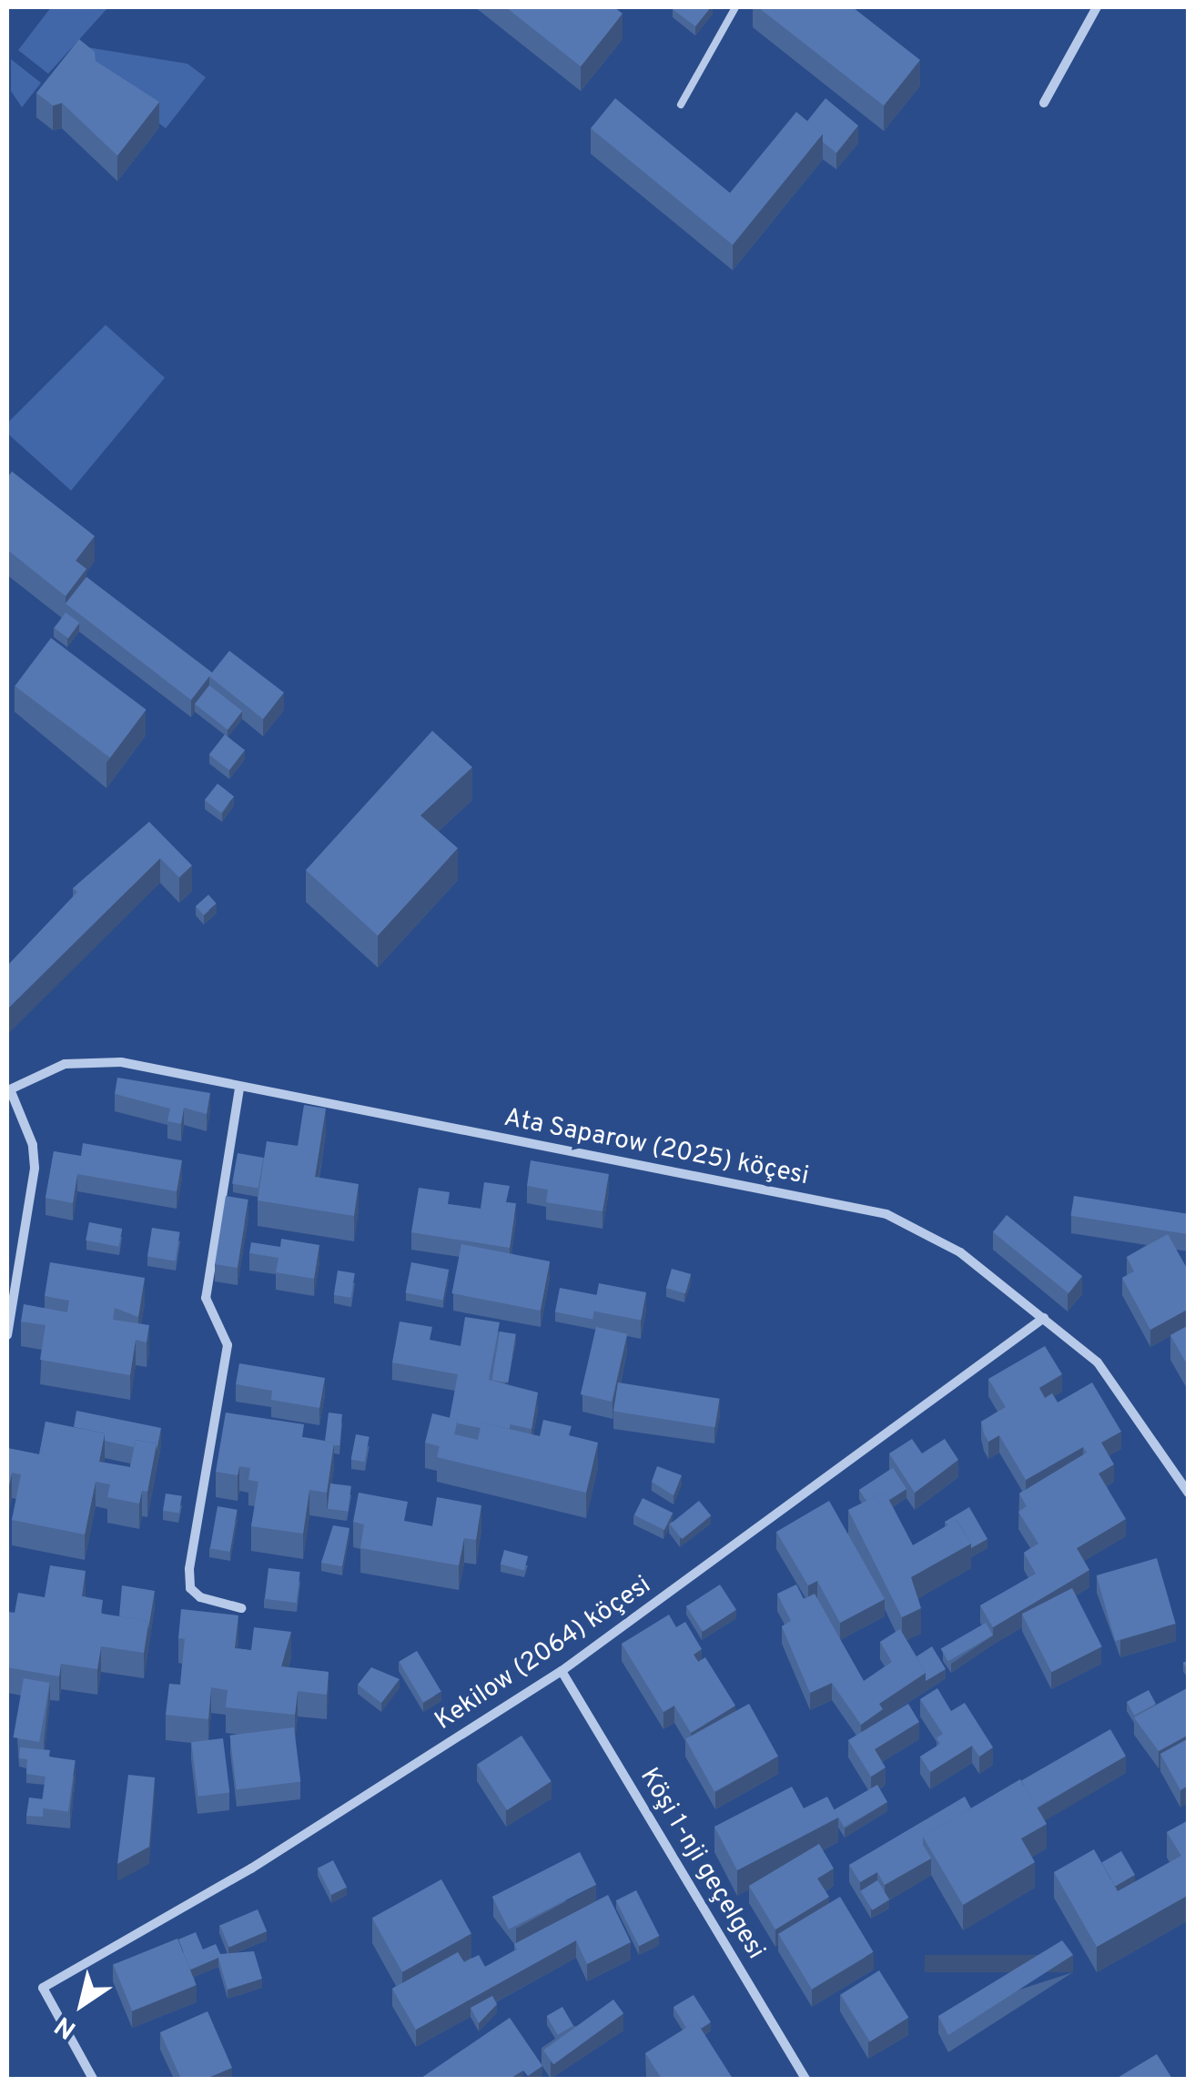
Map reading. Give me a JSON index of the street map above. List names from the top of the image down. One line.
{"streets":{"street":["Ata Saparow (2025) köçesi","Kekilow (2064) köçesi","Köşi 1-nji geçelgesi"]},"crossings":[["Ata Saparow (2025) köçesi","Kekilow (2064) köçesi"],["Kekilow (2064) köçesi","Köşi 1-nji geçelgesi"]],"north":"bottom left"}
